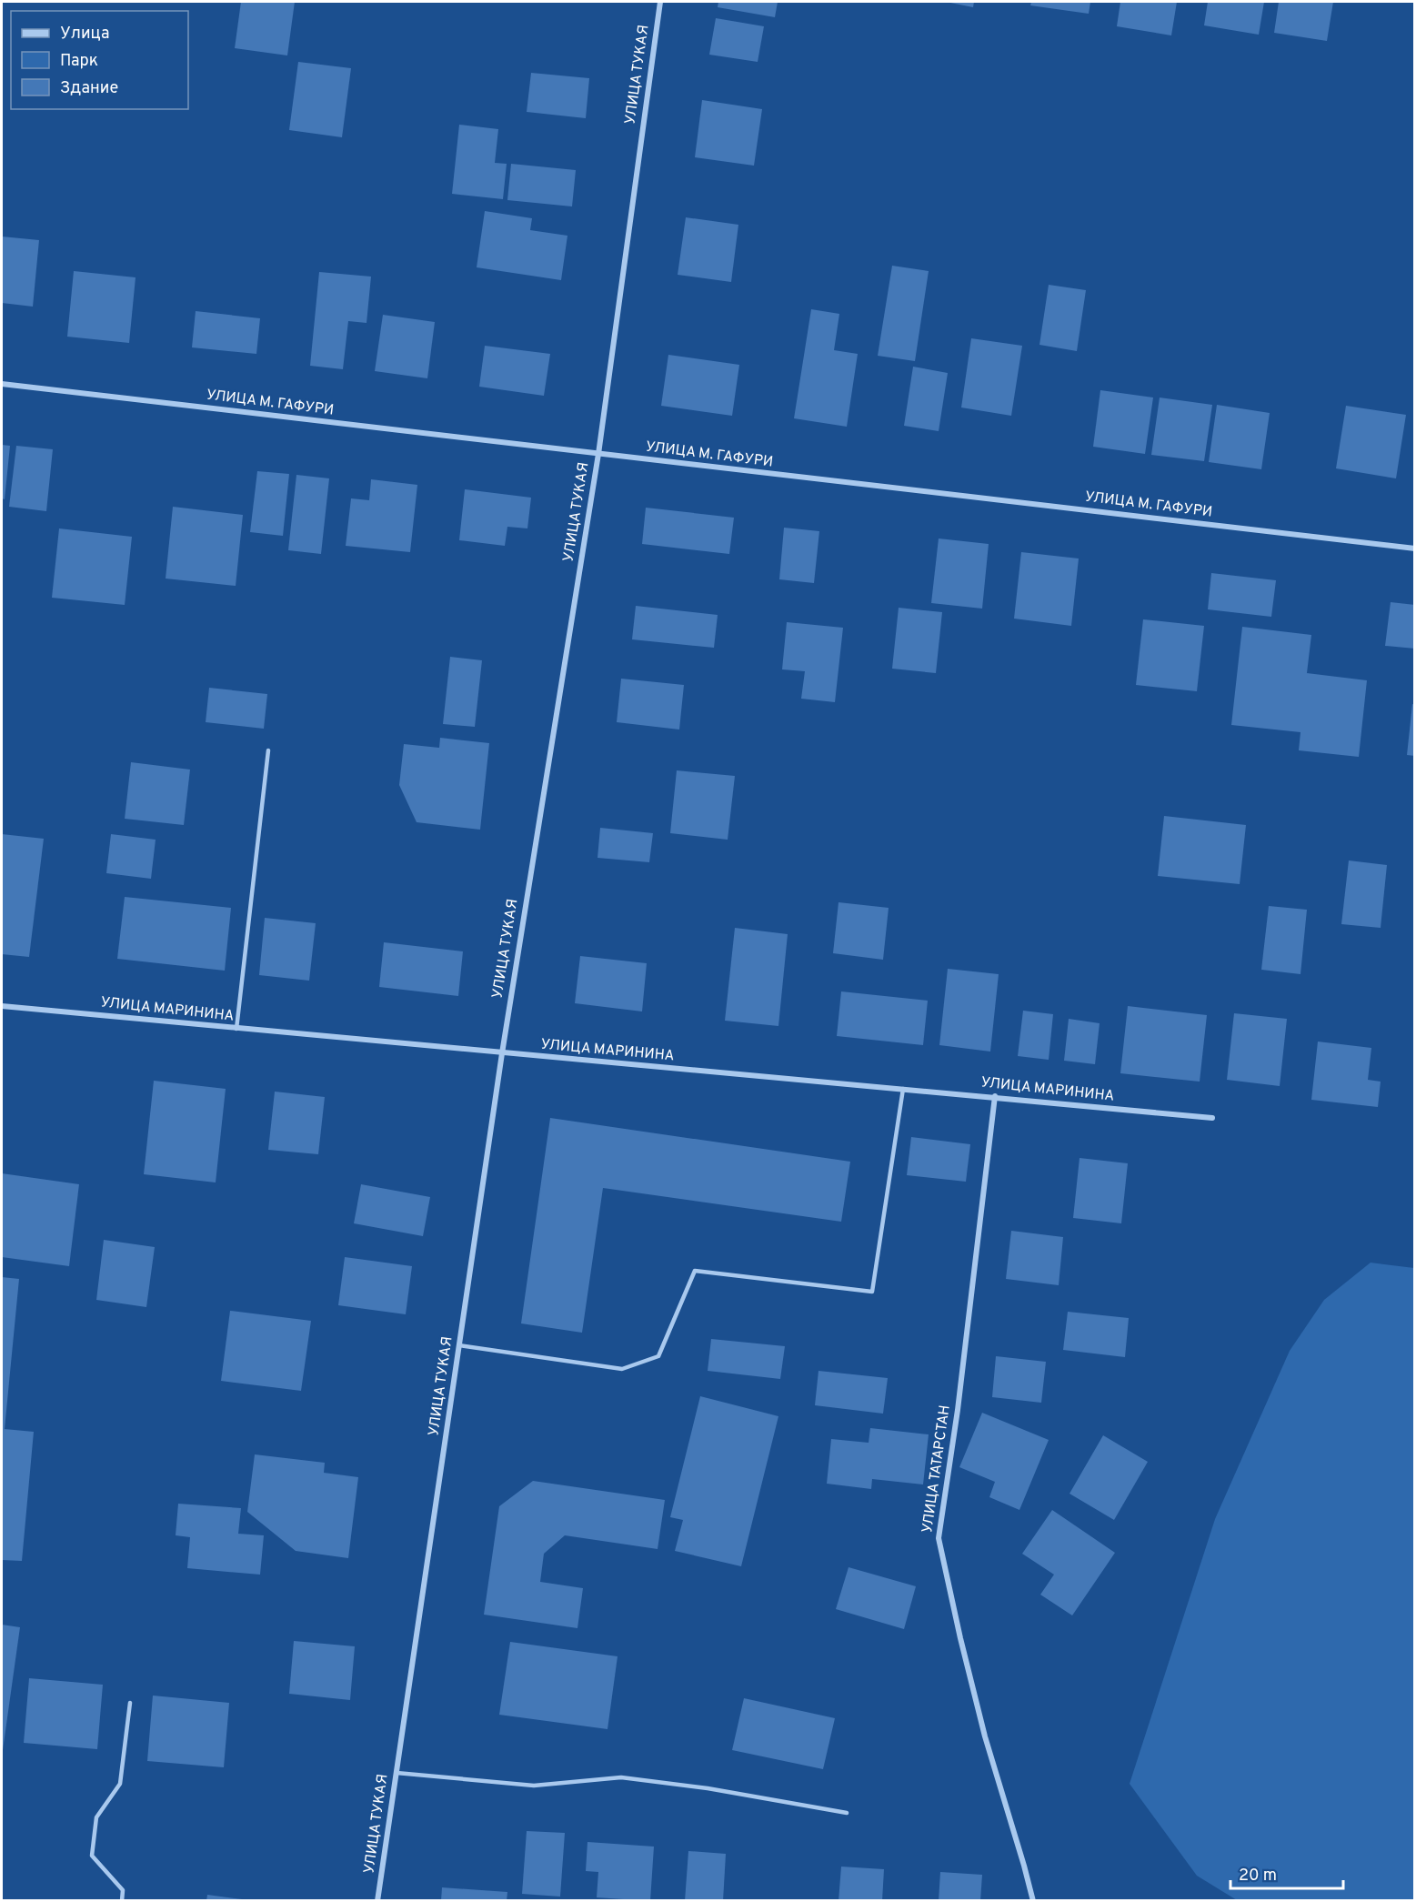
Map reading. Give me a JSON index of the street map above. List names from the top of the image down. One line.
{"streets":{"street":["УЛИЦА ТУКАЯ","УЛИЦА М. ГАФУРИ","УЛИЦА МАРИНИНА","УЛИЦА ТАТАРСТАН"]},"crossings":[["УЛИЦА ТУКАЯ","УЛИЦА М. ГАФУРИ"],["УЛИЦА ТУКАЯ","УЛИЦА МАРИНИНА"],["УЛИЦА МАРИНИНА","УЛИЦА ТАТАРСТАН"]],"legend":["Улица","Парк","Здание"],"scale_bar":"20 m"}
